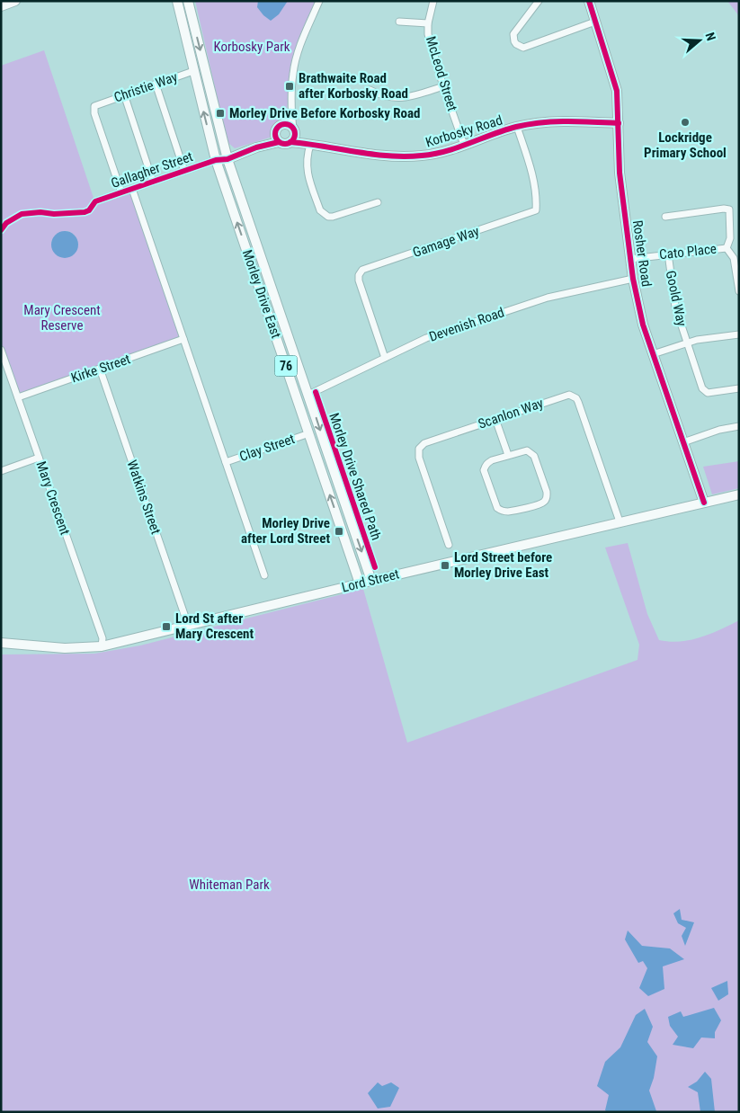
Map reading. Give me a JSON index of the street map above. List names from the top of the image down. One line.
{"streets":{"main road":["Korbosky Road","Rosher Road","Morley Drive East","76","Lord Street"],"street":["McLeod Street","Christie Way","Gallagher Street","Gamage Way","Cato Place","Goold Way","Devenish Road","Kirke Street","Scanlon Way","Clay Street","Watkins Street","Mary Crescent"],"cycle path":["Morley Drive Shared Path"]},"crossings":[["McLeod Street","Korbosky Road"],["Christie Way","Gallagher Street"],["Christie Way","Morley Drive East"],["Korbosky Road","Gamage Way"],["Korbosky Road","Rosher Road"],["Gallagher Street","Morley Drive East"],["Gallagher Street","Kirke Street"],["Gallagher Street","Clay Street"],["Gamage Way","Devenish Road"],["Cato Place","Rosher Road"],["Cato Place","Goold Way"],["Rosher Road","Devenish Road"],["Rosher Road","Lord Street"],["Morley Drive East","Devenish Road"],["Morley Drive East","Clay Street"],["Morley Drive East","Lord Street"],["Kirke Street","Watkins Street"],["Kirke Street","Mary Crescent"],["Scanlon Way","Lord Street"],["Watkins Street","Lord Street"],["Mary Crescent","Lord Street"]],"parks":["Korbosky Park","Mary Crescent Reserve","Whiteman Park"],"places":{"transit":["Brathwaite Road after Korbosky Road","Morley Drive Before Korbosky Road","Morley Drive after Lord Street","Lord Street before Morley Drive East","Lord St after Mary Crescent"],"other":["Lockridge Primary School"]},"north":"right"}
